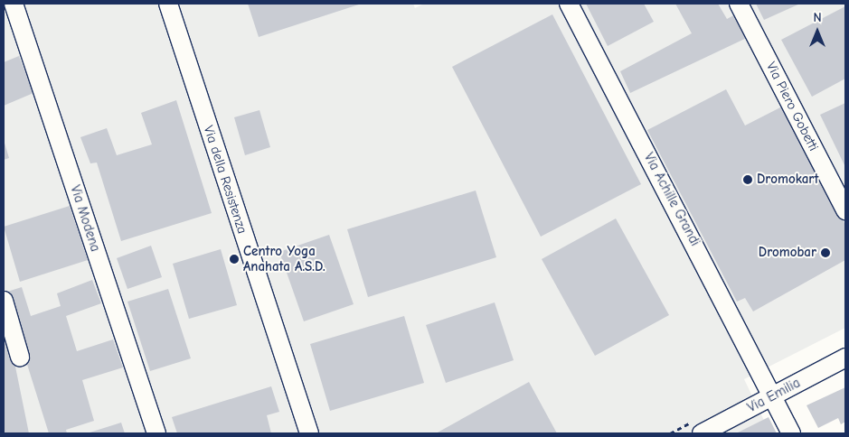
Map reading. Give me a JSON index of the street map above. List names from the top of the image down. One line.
{"streets":{"street":["Via Piero Gobetti","Via della Resistenza","Via Achille Grandi","Via Modena","Via Emilia"]},"crossings":[["Via Achille Grandi","Via Emilia"]],"places":["Dromokart","Dromobar","Centro Yoga Anahata A.S.D."],"north":"top"}
